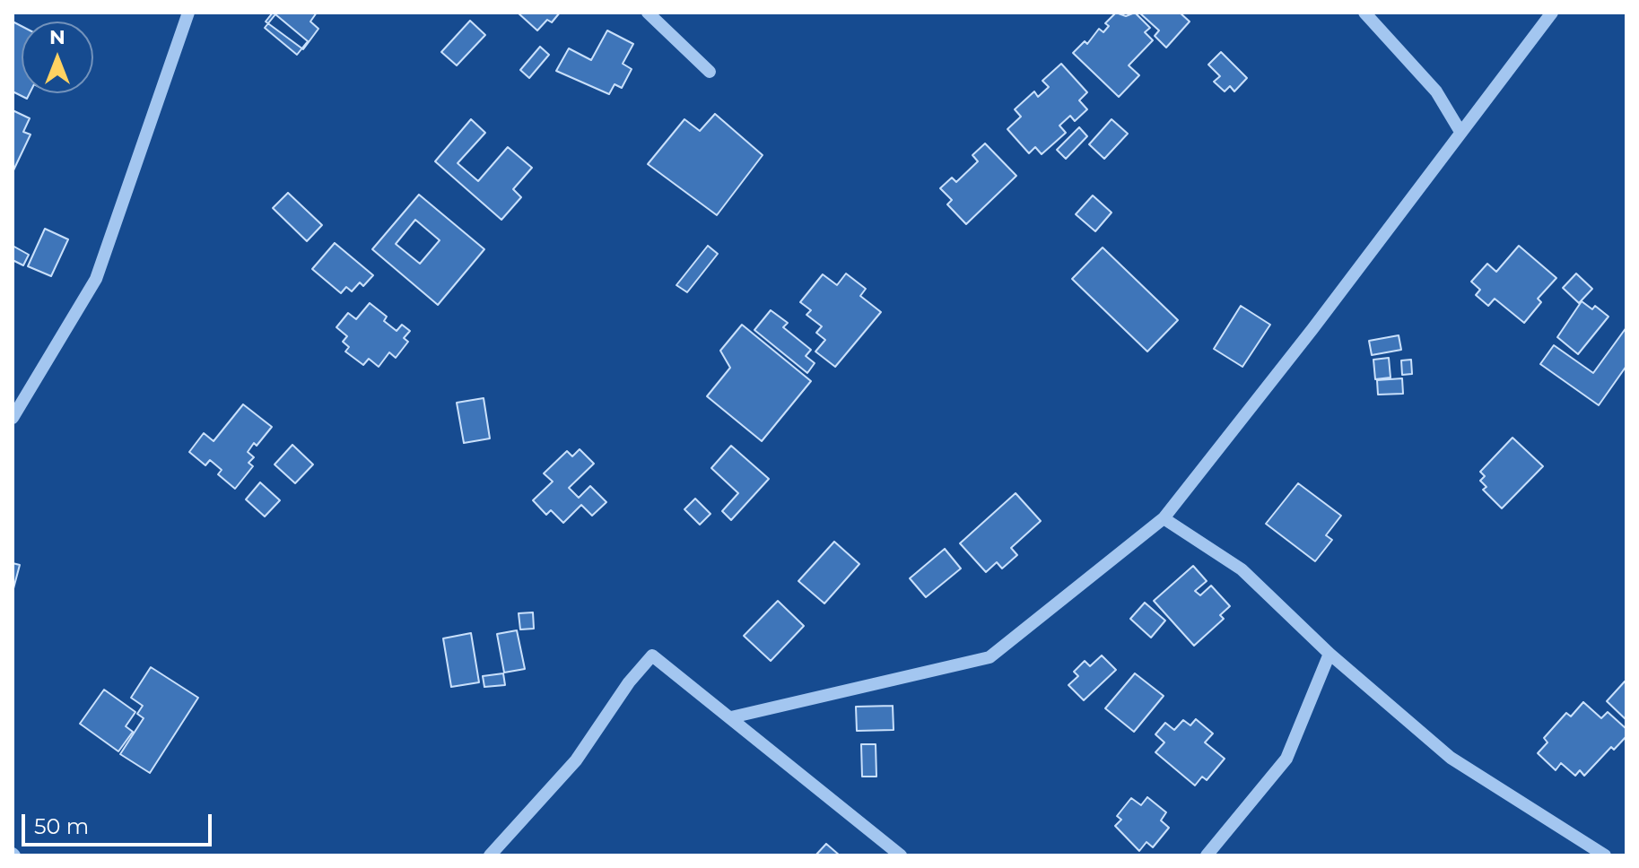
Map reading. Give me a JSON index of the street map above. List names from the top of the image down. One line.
{"scale_bar":"50 m","north":"top"}
